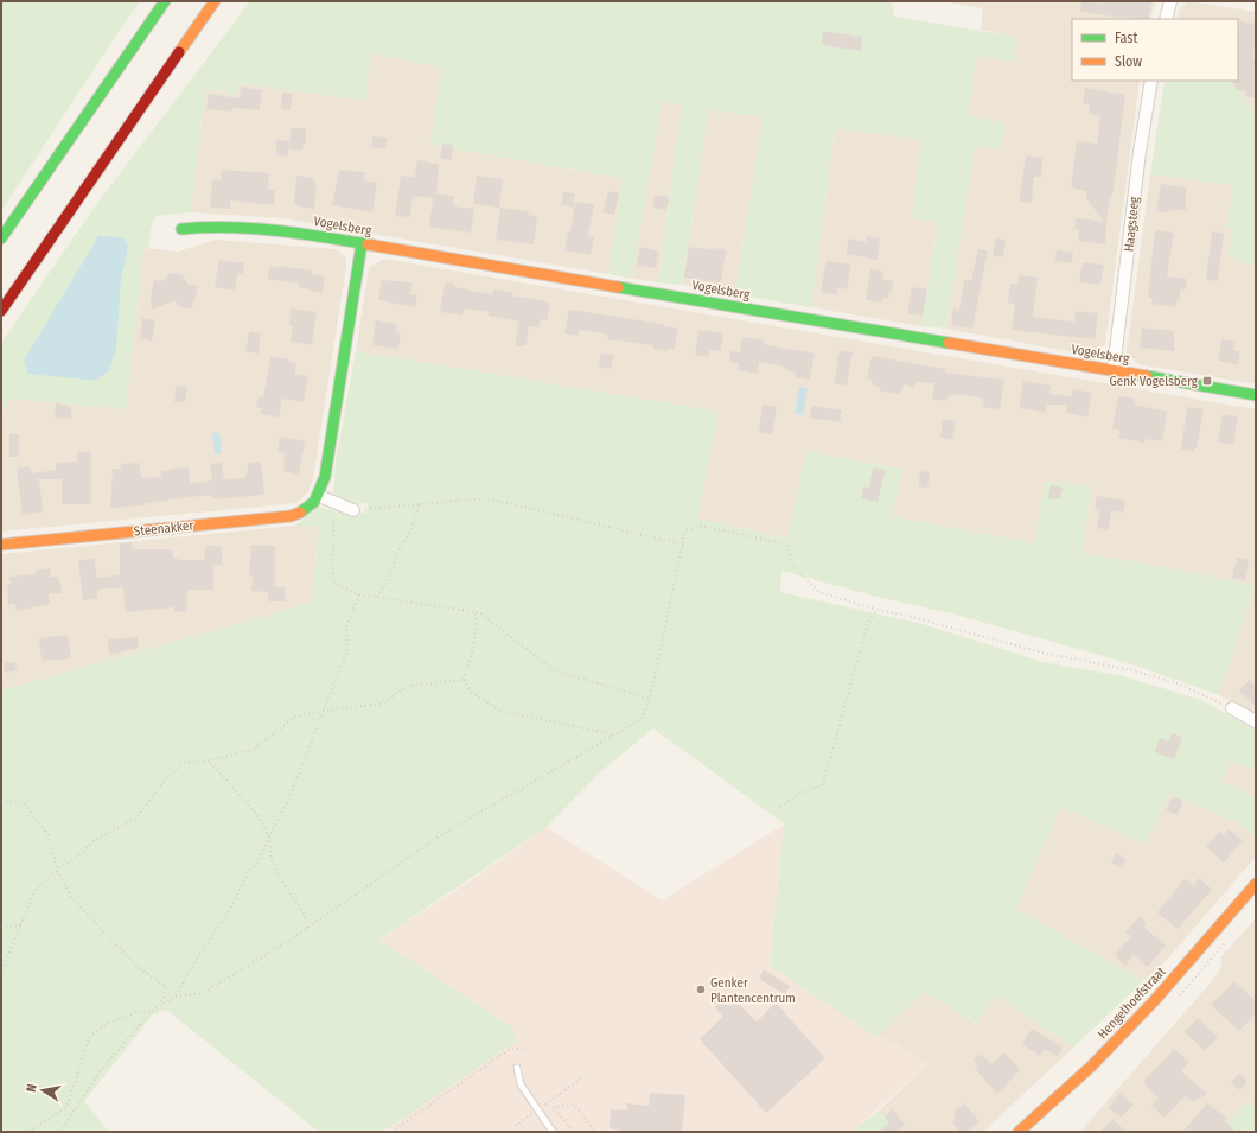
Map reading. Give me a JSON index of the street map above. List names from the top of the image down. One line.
{"streets":{"main road":["Vogelsberg","Steenakker","Hengelhoefstraat"],"street":["Haagsteeg"]},"crossings":[["Haagsteeg","Vogelsberg"]],"places":{"transit":["Genk Vogelsberg"],"other":["Genker Plantencentrum"]},"legend":["Fast","Slow"],"north":"left"}
